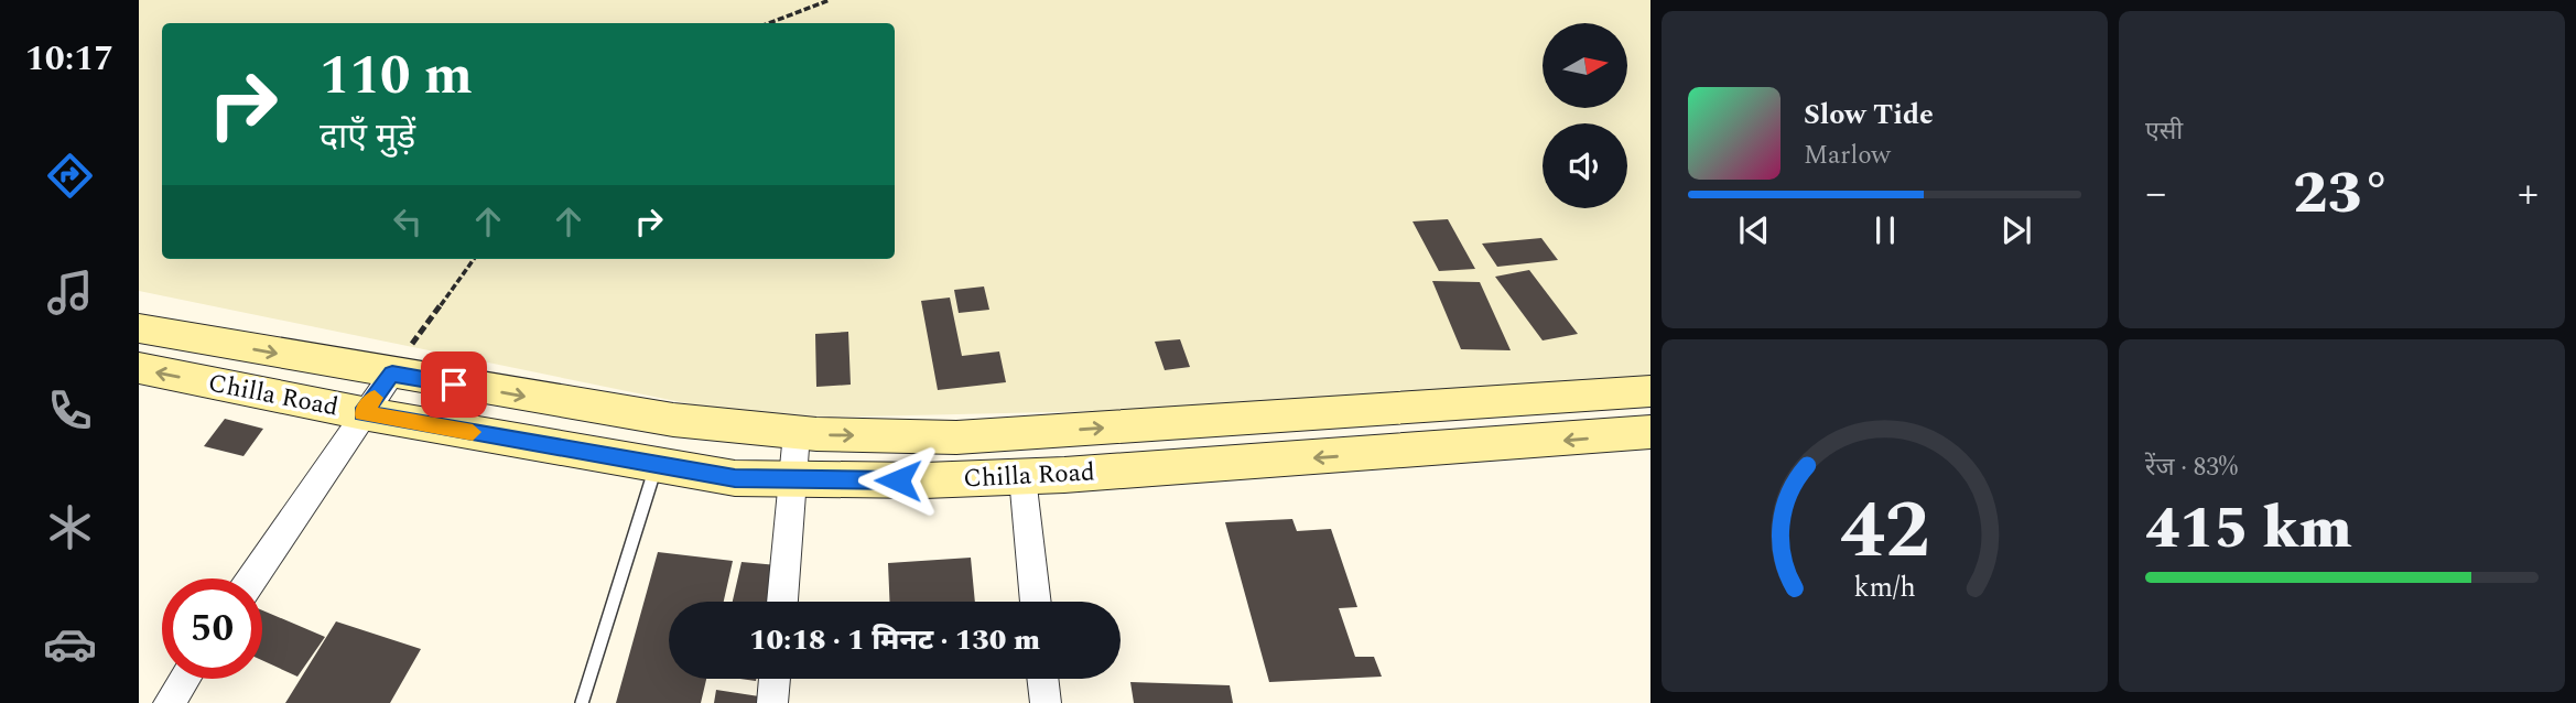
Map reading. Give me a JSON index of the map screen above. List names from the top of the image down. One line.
{"streets":{"main road":["Chilla Road"]},"north":"right","page":{"tabs":"10:17","tile":["एसी",["रेंज · 83%","415 km"]],"turn":["110 m","दाएँ मुड़ें"],"song":["Slow Tide","Marlow"],"heat":["−","23°","+"],"limit":"50","trip":"10:18 · 1 मिनट · 130 m","gauge":["42","km/h"]}}
